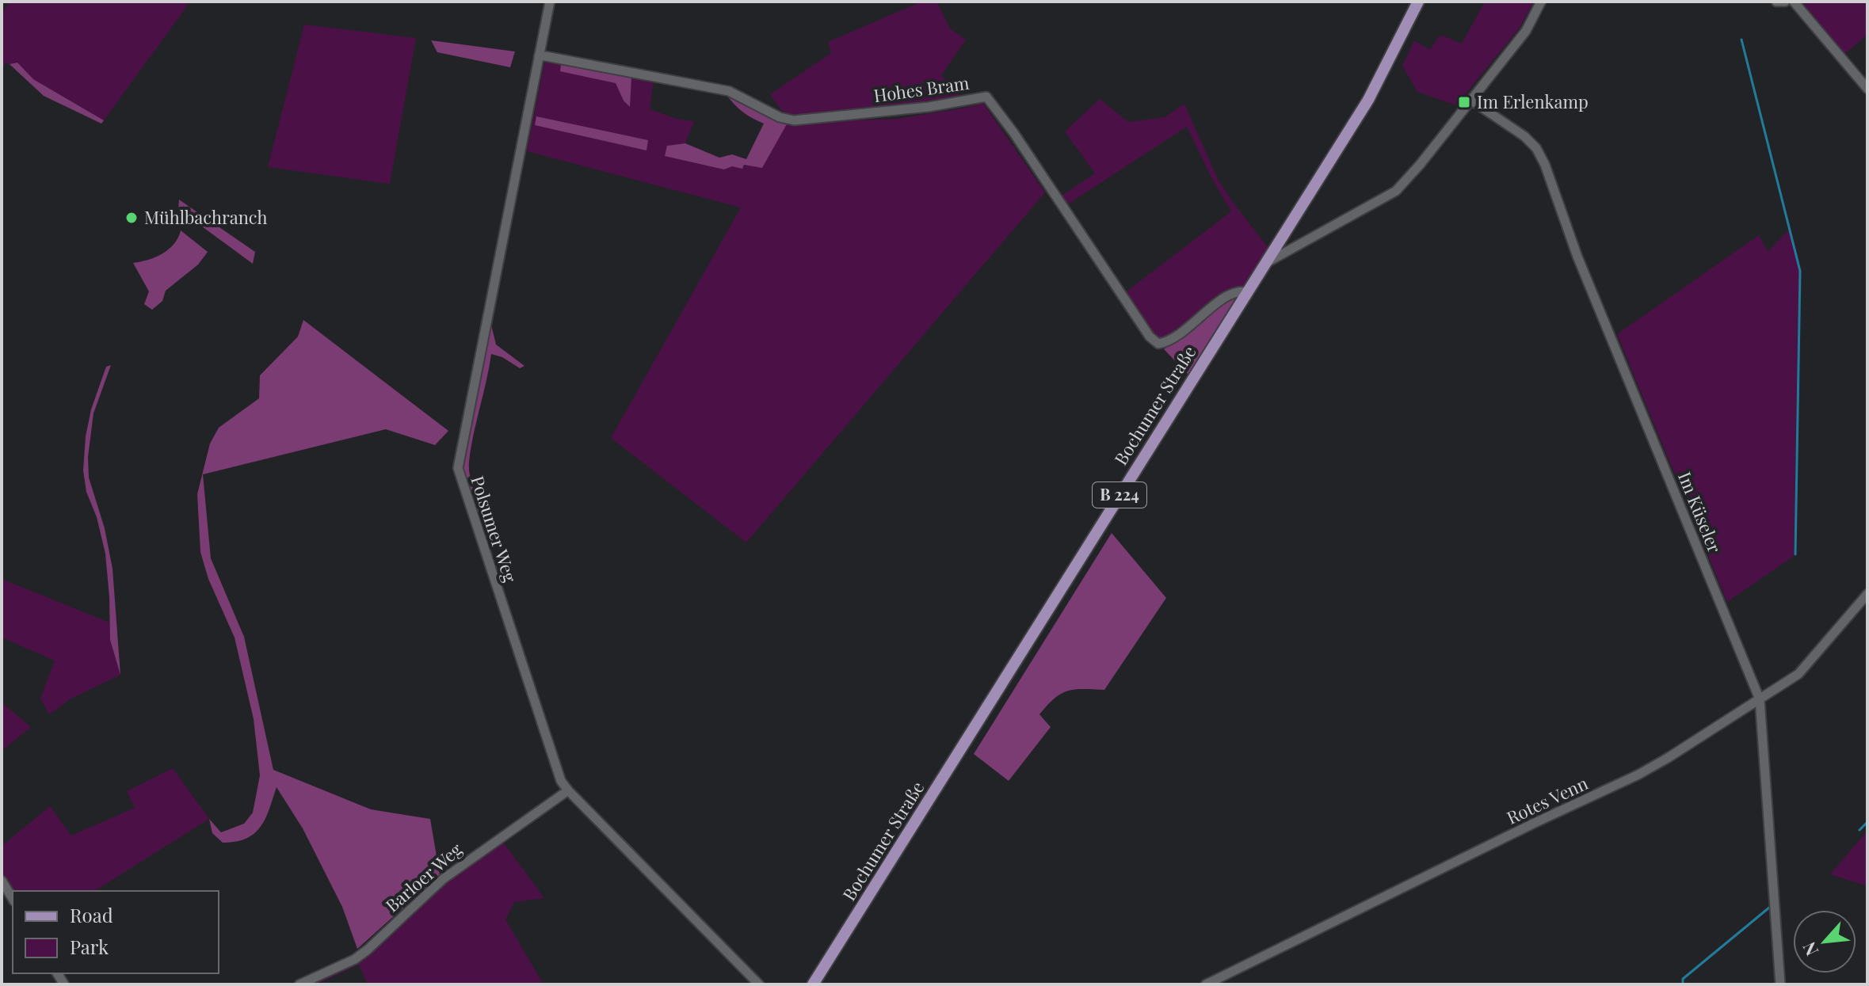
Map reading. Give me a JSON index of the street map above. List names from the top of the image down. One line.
{"streets":{"main road":["Bochumer Straße","B 224"],"street":["Hohes Bram","Im Küseler","Polsumer Weg","Rotes Venn","Barloer Weg"]},"crossings":[["Hohes Bram","Bochumer Straße"],["Hohes Bram","Polsumer Weg"],["Im Küseler","Rotes Venn"],["Polsumer Weg","Barloer Weg"]],"places":{"transit":["Im Erlenkamp"],"other":["Mühlbachranch"]},"legend":["Road","Park"],"north":"bottom left"}
